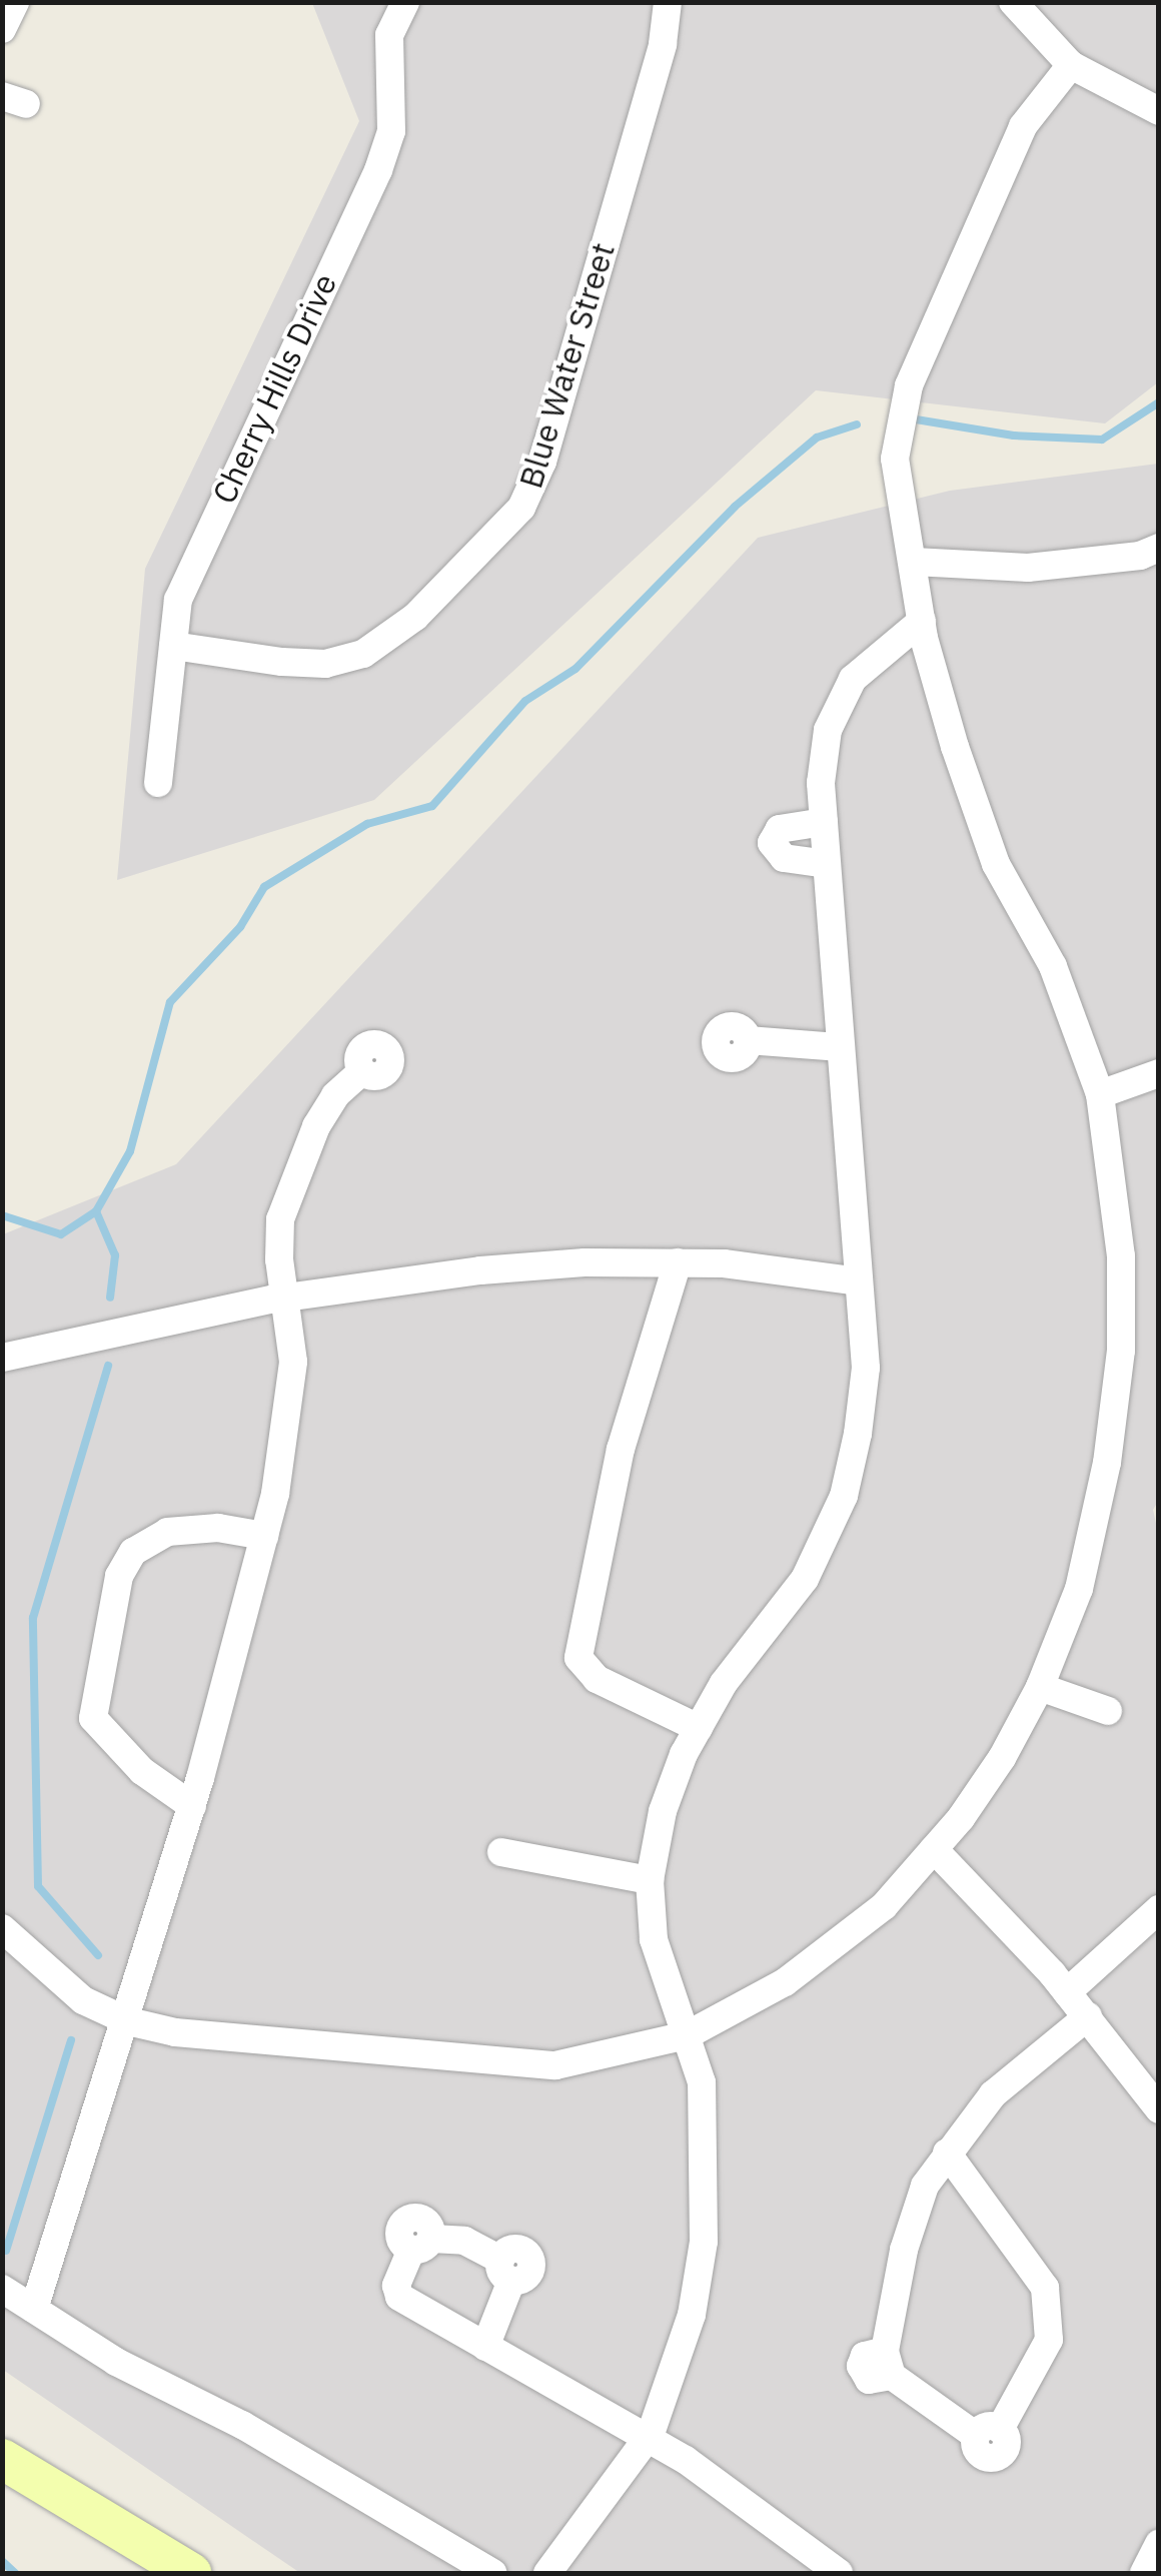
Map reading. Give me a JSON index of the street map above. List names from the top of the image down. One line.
{"streets":{"street":["Blue Water Street","Cherry Hills Drive"]},"crossings":[["Blue Water Street","Cherry Hills Drive"]]}
